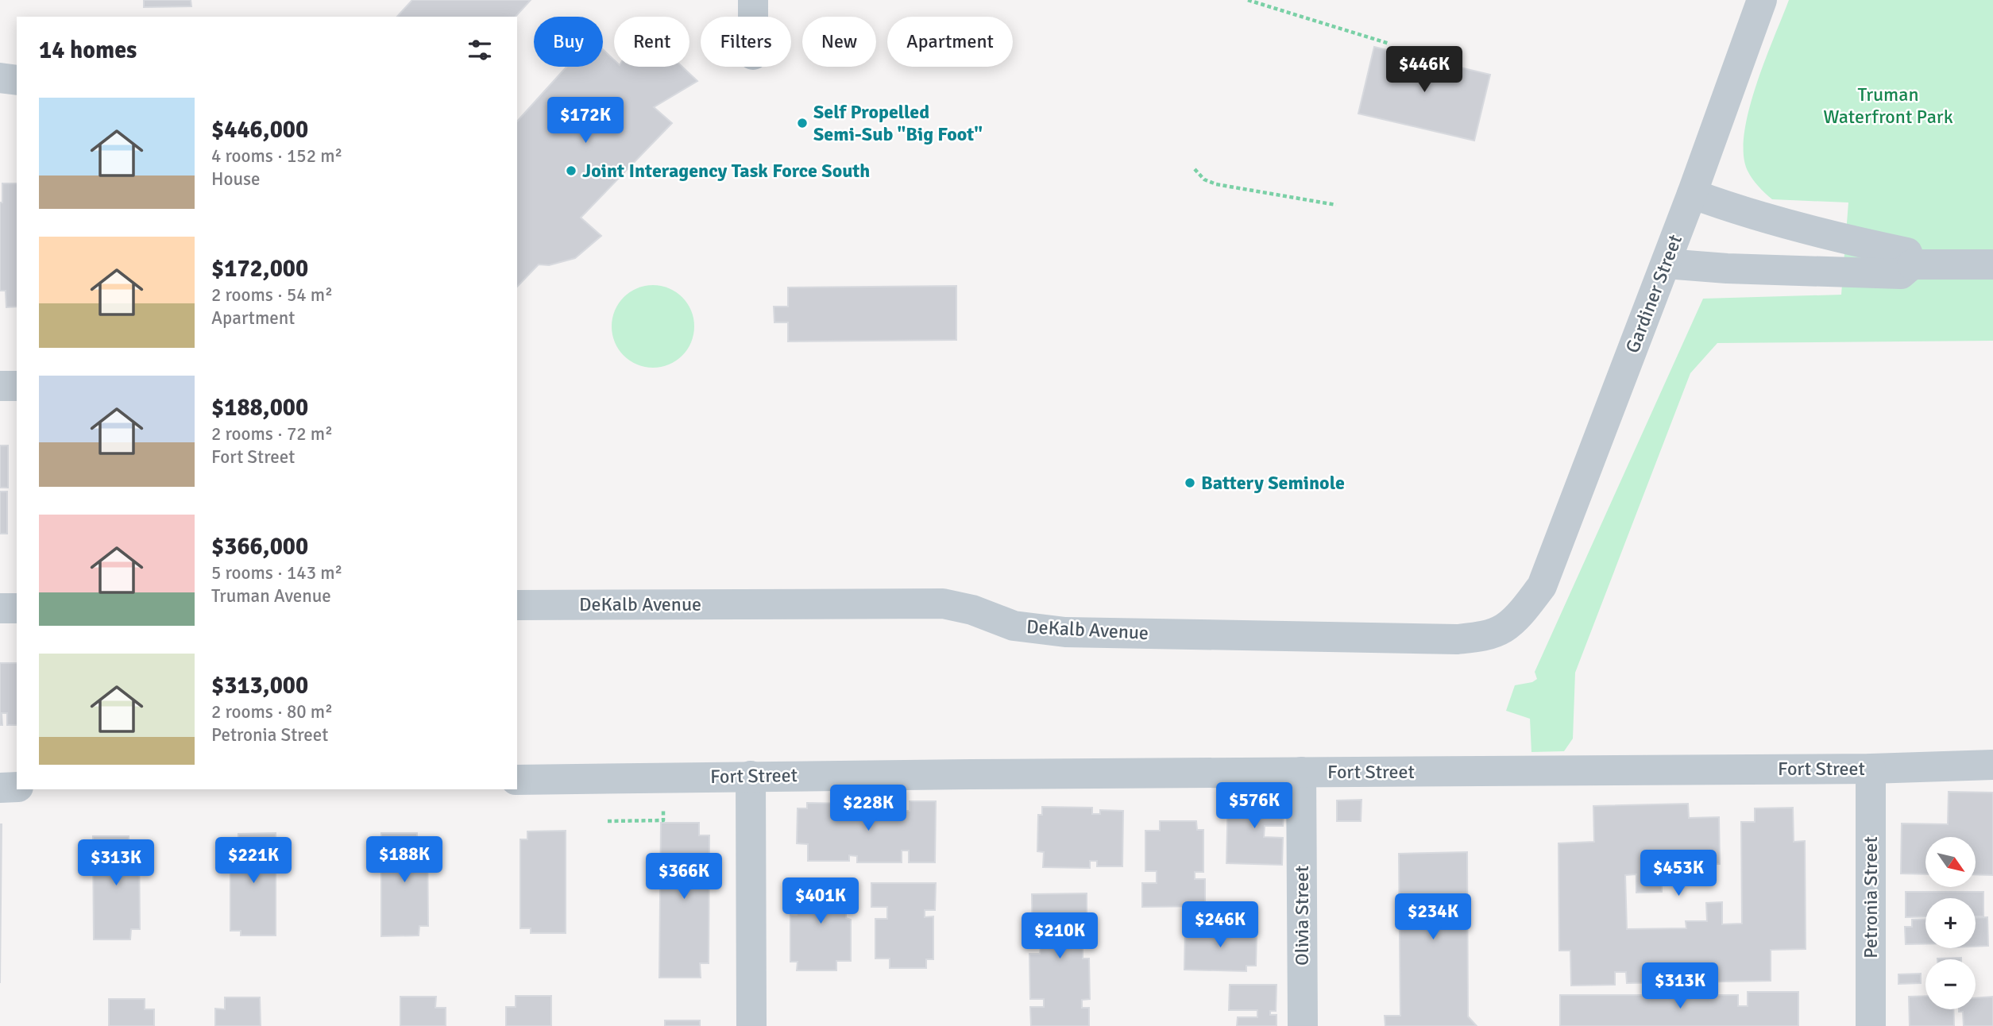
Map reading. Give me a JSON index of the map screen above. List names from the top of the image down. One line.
{"streets":{"street":["Gardiner Street","DeKalb Avenue","Fort Street","Petronia Street","Olivia Street"]},"crossings":[["Gardiner Street","DeKalb Avenue"],["Fort Street","Petronia Street"],["Fort Street","Olivia Street"]],"parks":["Truman Waterfront Park"],"places":["Self Propelled Semi-Sub \"Big Foot\"","Joint Interagency Task Force South","Battery Seminole"],"north":"bottom right","page":{"chip":["Buy","Rent","Filters","New","Apartment"],"heading":"14 homes","price":["$446K","$172K","$576K","$228K","$188K","$221K","$313K","$453K","$366K","$401K","$234K","$246K","$210K","$313K"],"list":[{"name":"$446,000","note":"4 rooms · 152 m² · House"},{"name":"$172,000","note":"2 rooms · 54 m² · Apartment"},{"name":"$188,000","note":"2 rooms · 72 m² · Fort Street"},{"name":"$366,000","note":"5 rooms · 143 m² · Truman Avenue"},{"name":"$313,000","note":"2 rooms · 80 m² · Petronia Street"}],"map_buttons":["+","−"]}}
